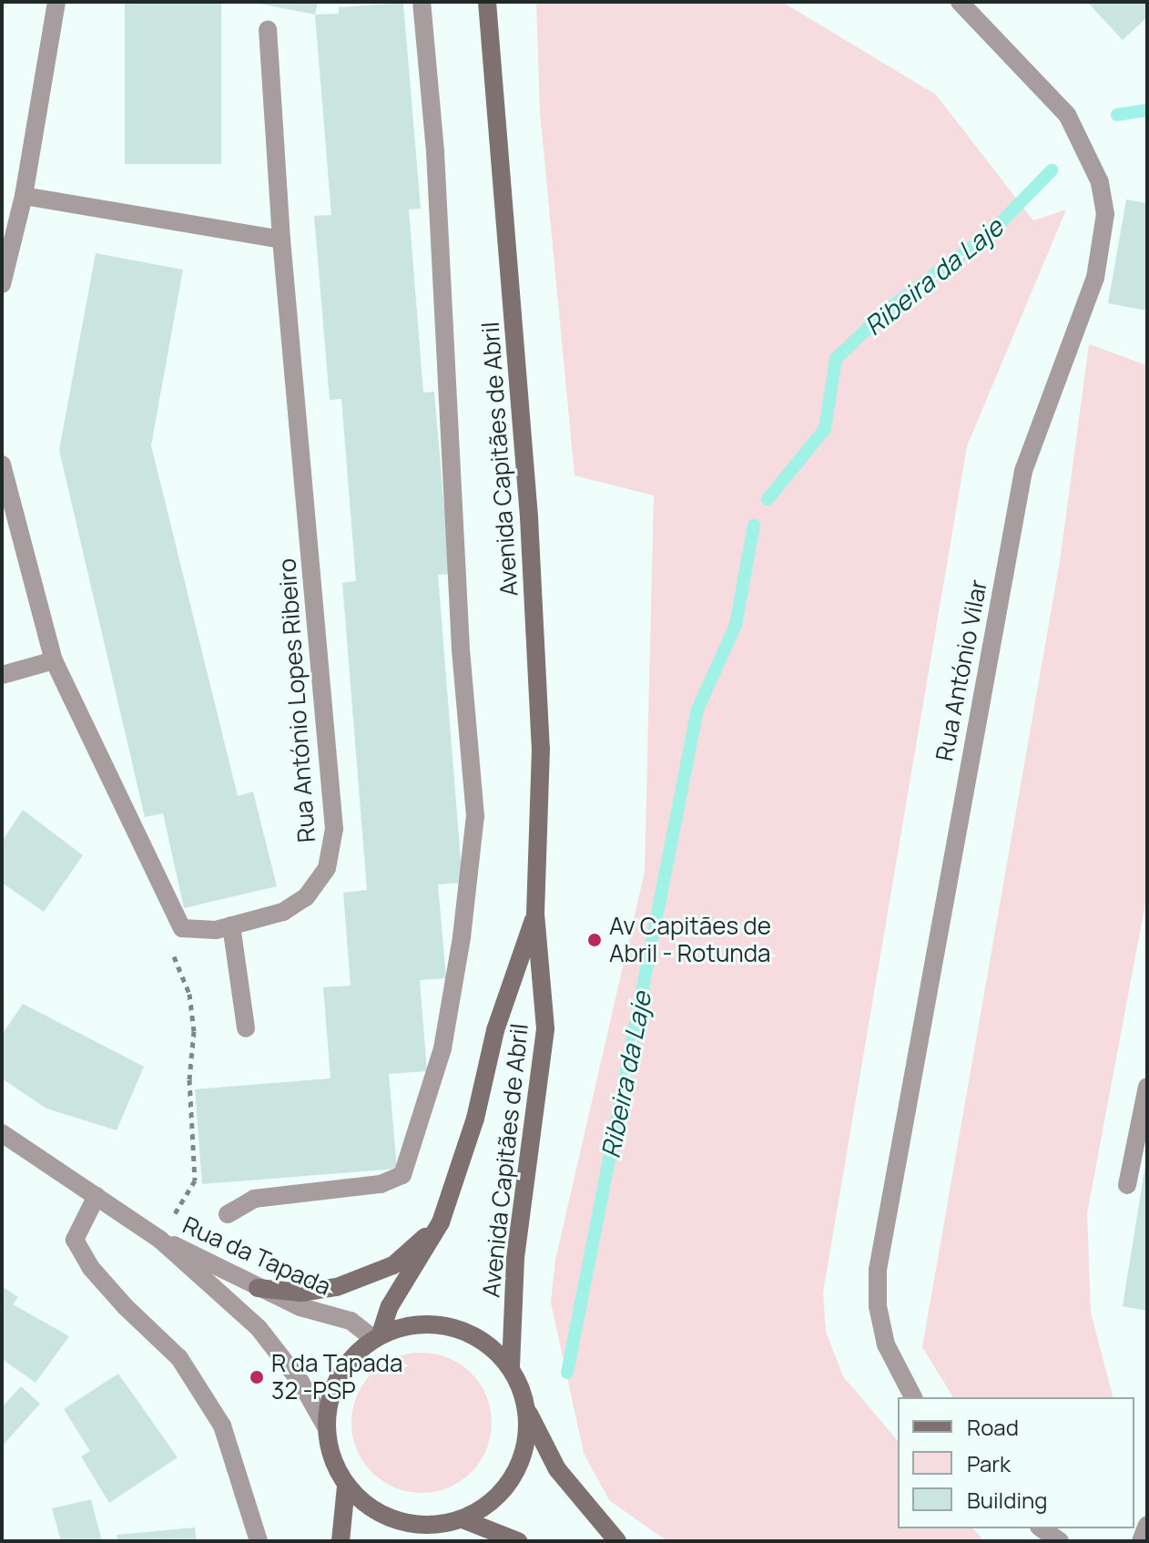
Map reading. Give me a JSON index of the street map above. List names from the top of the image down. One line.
{"streets":{"street":["Avenida Capitães de Abril","Rua António Vilar","Rua António Lopes Ribeiro","Rua da Tapada"]},"crossings":[["Avenida Capitães de Abril","Rua da Tapada"]],"water":["Ribeira da Laje"],"places":["Av Capitães de Abril - Rotunda","R da Tapada 32 -PSP"],"legend":["Road","Park","Building"]}
